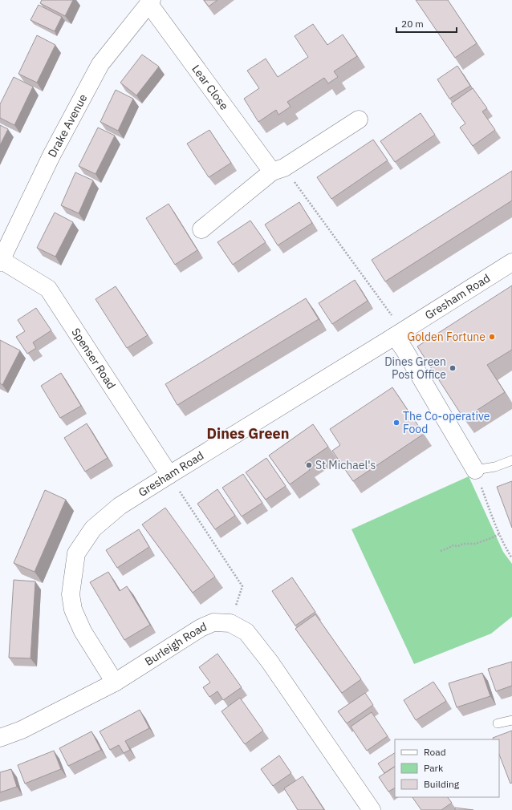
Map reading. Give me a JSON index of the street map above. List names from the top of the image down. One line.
{"streets":{"street":["Lear Close","Drake Avenue","Gresham Road","Spenser Road","Burleigh Road"]},"crossings":[["Lear Close","Drake Avenue"],["Drake Avenue","Spenser Road"],["Gresham Road","Spenser Road"],["Gresham Road","Burleigh Road"]],"districts":["Dines Green"],"places":["Golden Fortune","Dines Green Post Office","The Co-operative Food","St Michael's"],"legend":["Road","Park","Building"],"scale_bar":"20 m"}
